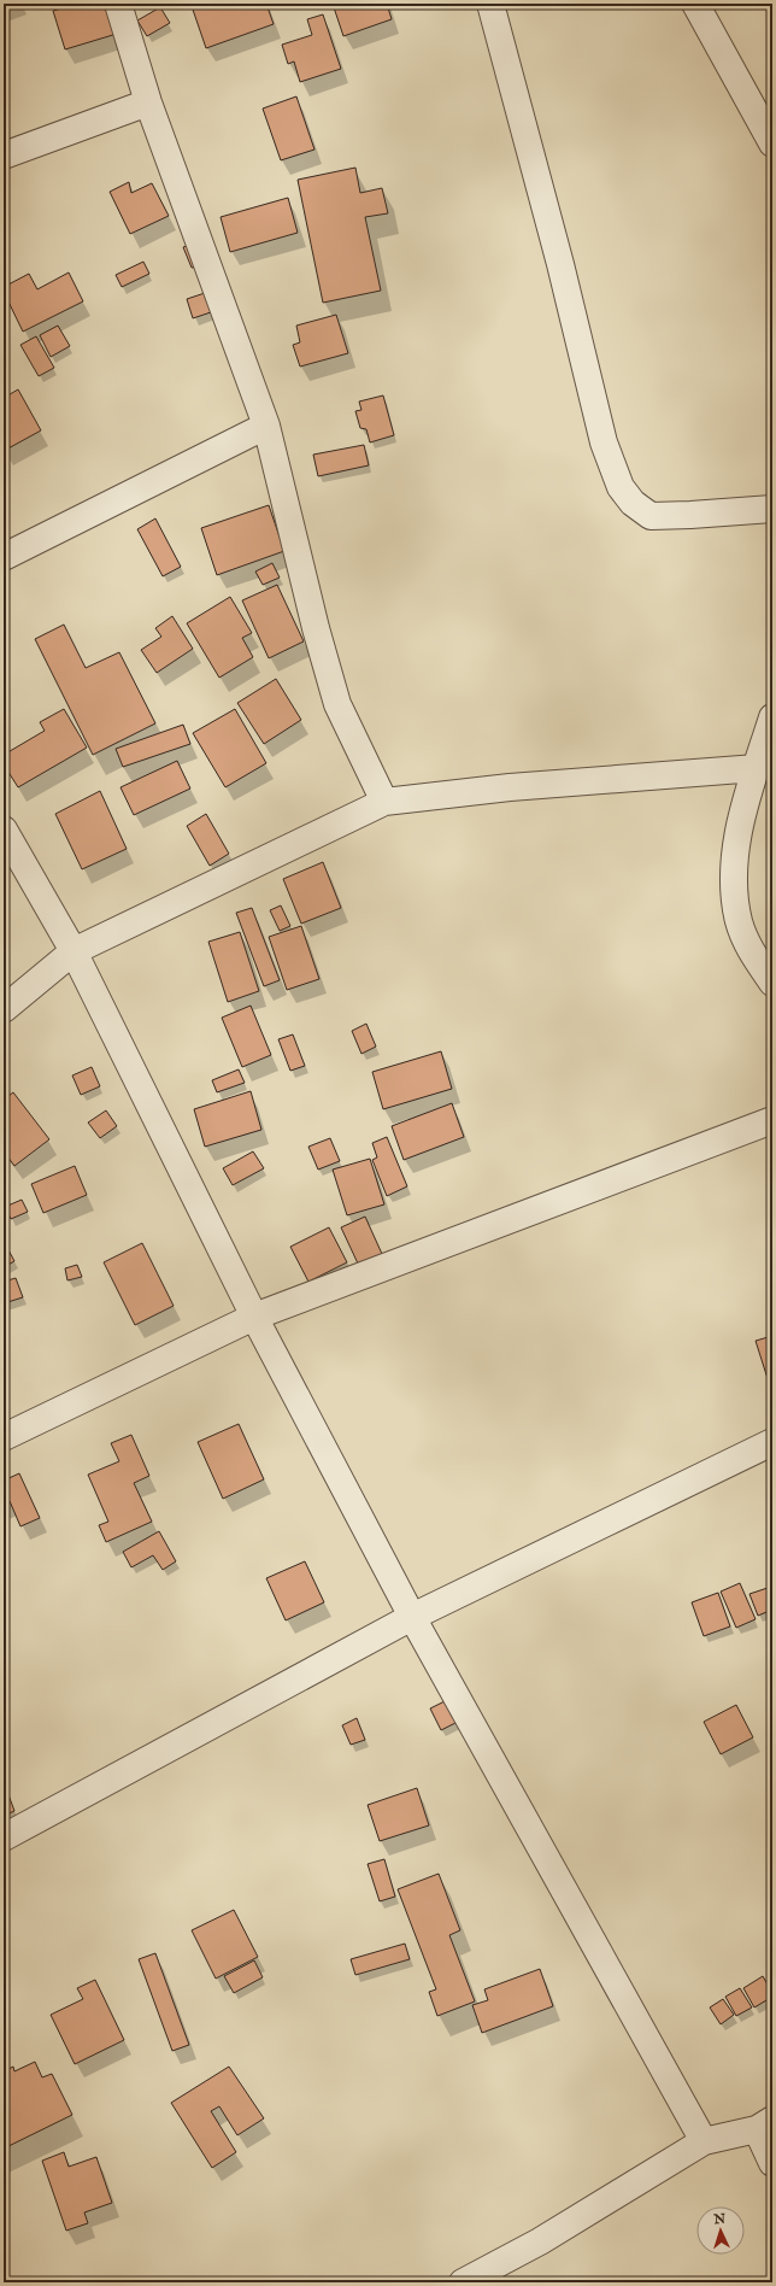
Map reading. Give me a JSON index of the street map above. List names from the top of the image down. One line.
{"north":"top"}
